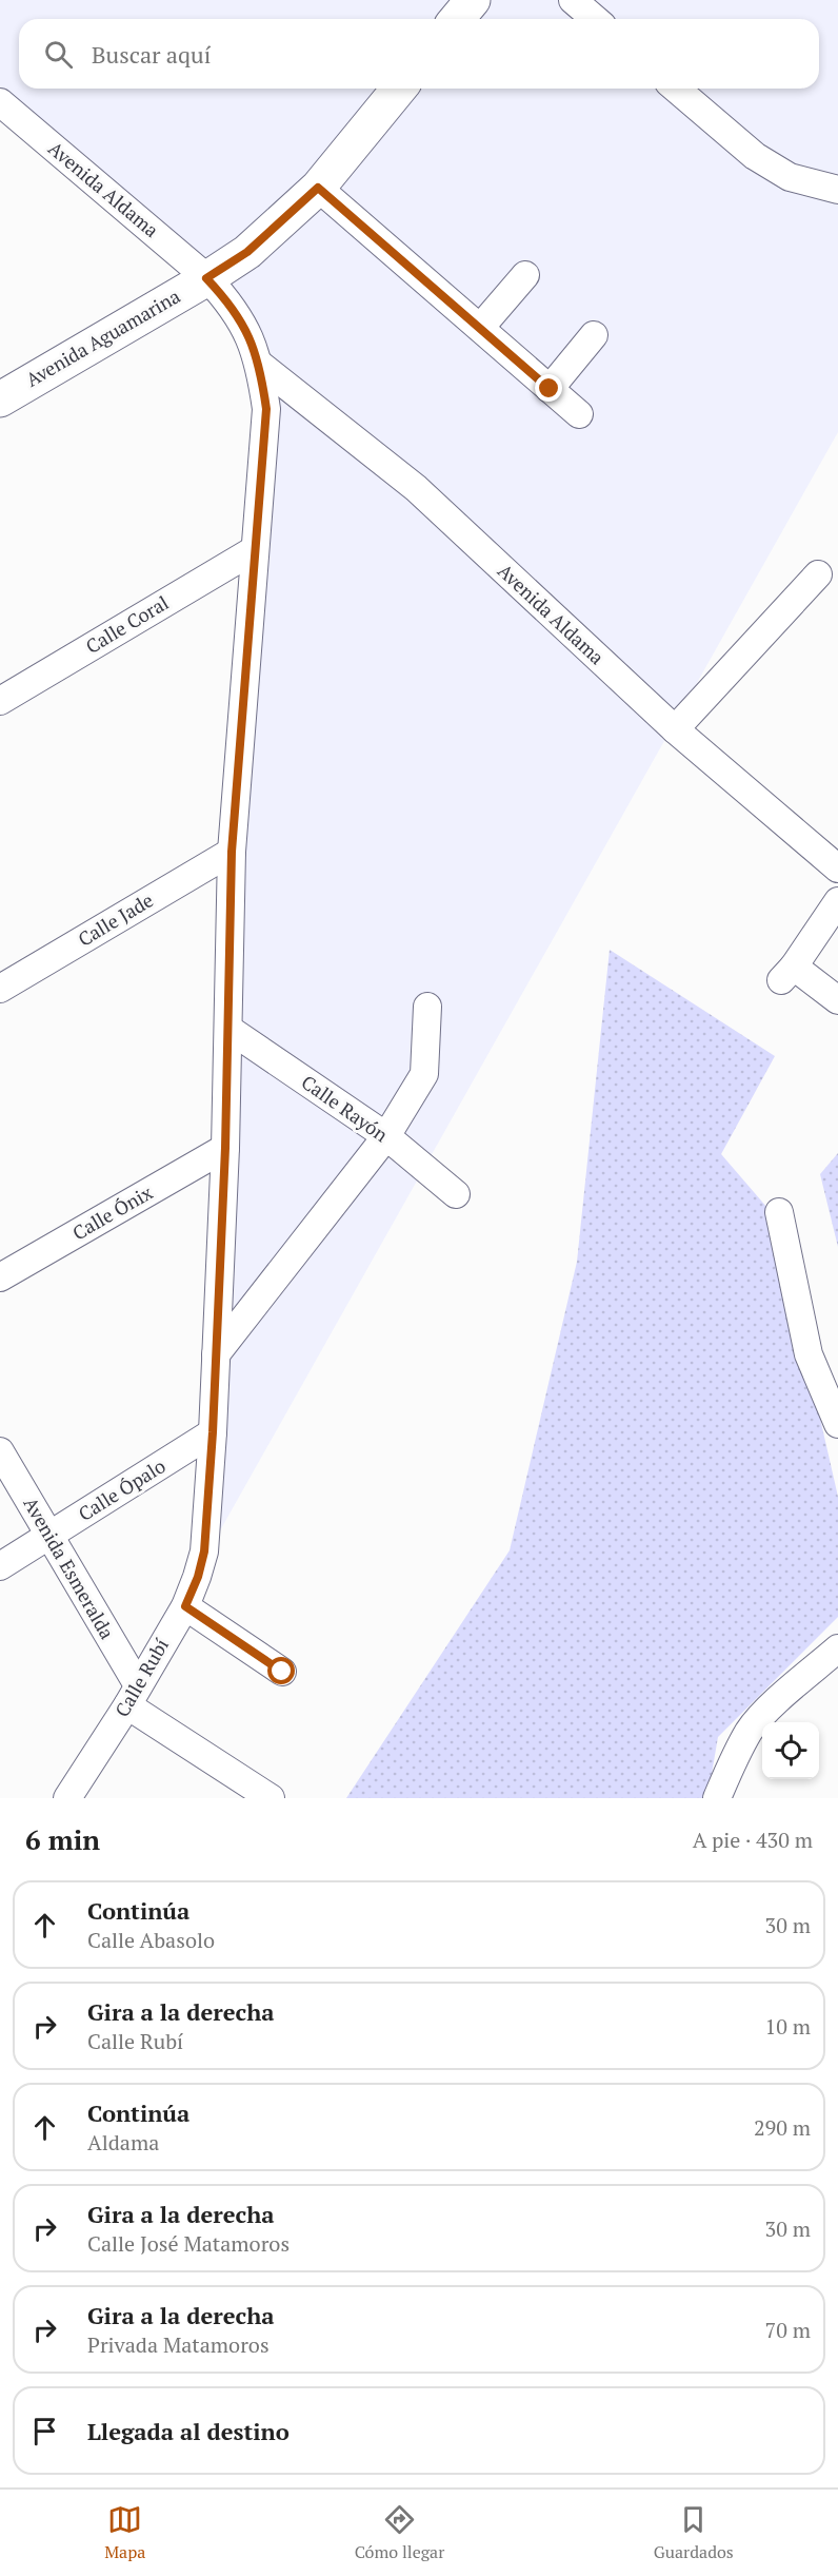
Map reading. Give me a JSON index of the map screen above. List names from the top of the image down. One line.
{"streets":{"main road":["Avenida Aguamarina"],"street":["Avenida Aldama","Calle Coral","Calle Jade","Calle Rayón","Calle Ónix","Calle Ópalo","Avenida Esmeralda","Calle Rubí"]},"crossings":[["Avenida Aldama","Avenida Aguamarina"],["Avenida Aldama","Calle Rubí"],["Calle Coral","Calle Rubí"],["Calle Jade","Calle Rubí"],["Calle Rayón","Calle Rubí"],["Calle Ónix","Calle Rubí"],["Calle Ópalo","Avenida Esmeralda"],["Calle Ópalo","Calle Rubí"],["Avenida Esmeralda","Calle Rubí"]],"page":{"search":"Buscar aquí","heading":["6 min","A pie · 430 m"],"list":[["Continúa","Calle Abasolo","30 m"],["Gira a la derecha","Calle Rubí","10 m"],["Continúa","Aldama","290 m"],["Gira a la derecha","Calle José Matamoros","30 m"],["Gira a la derecha","Privada Matamoros","70 m"],"Llegada al destino"],"nav":["Mapa","Cómo llegar","Guardados"]}}
